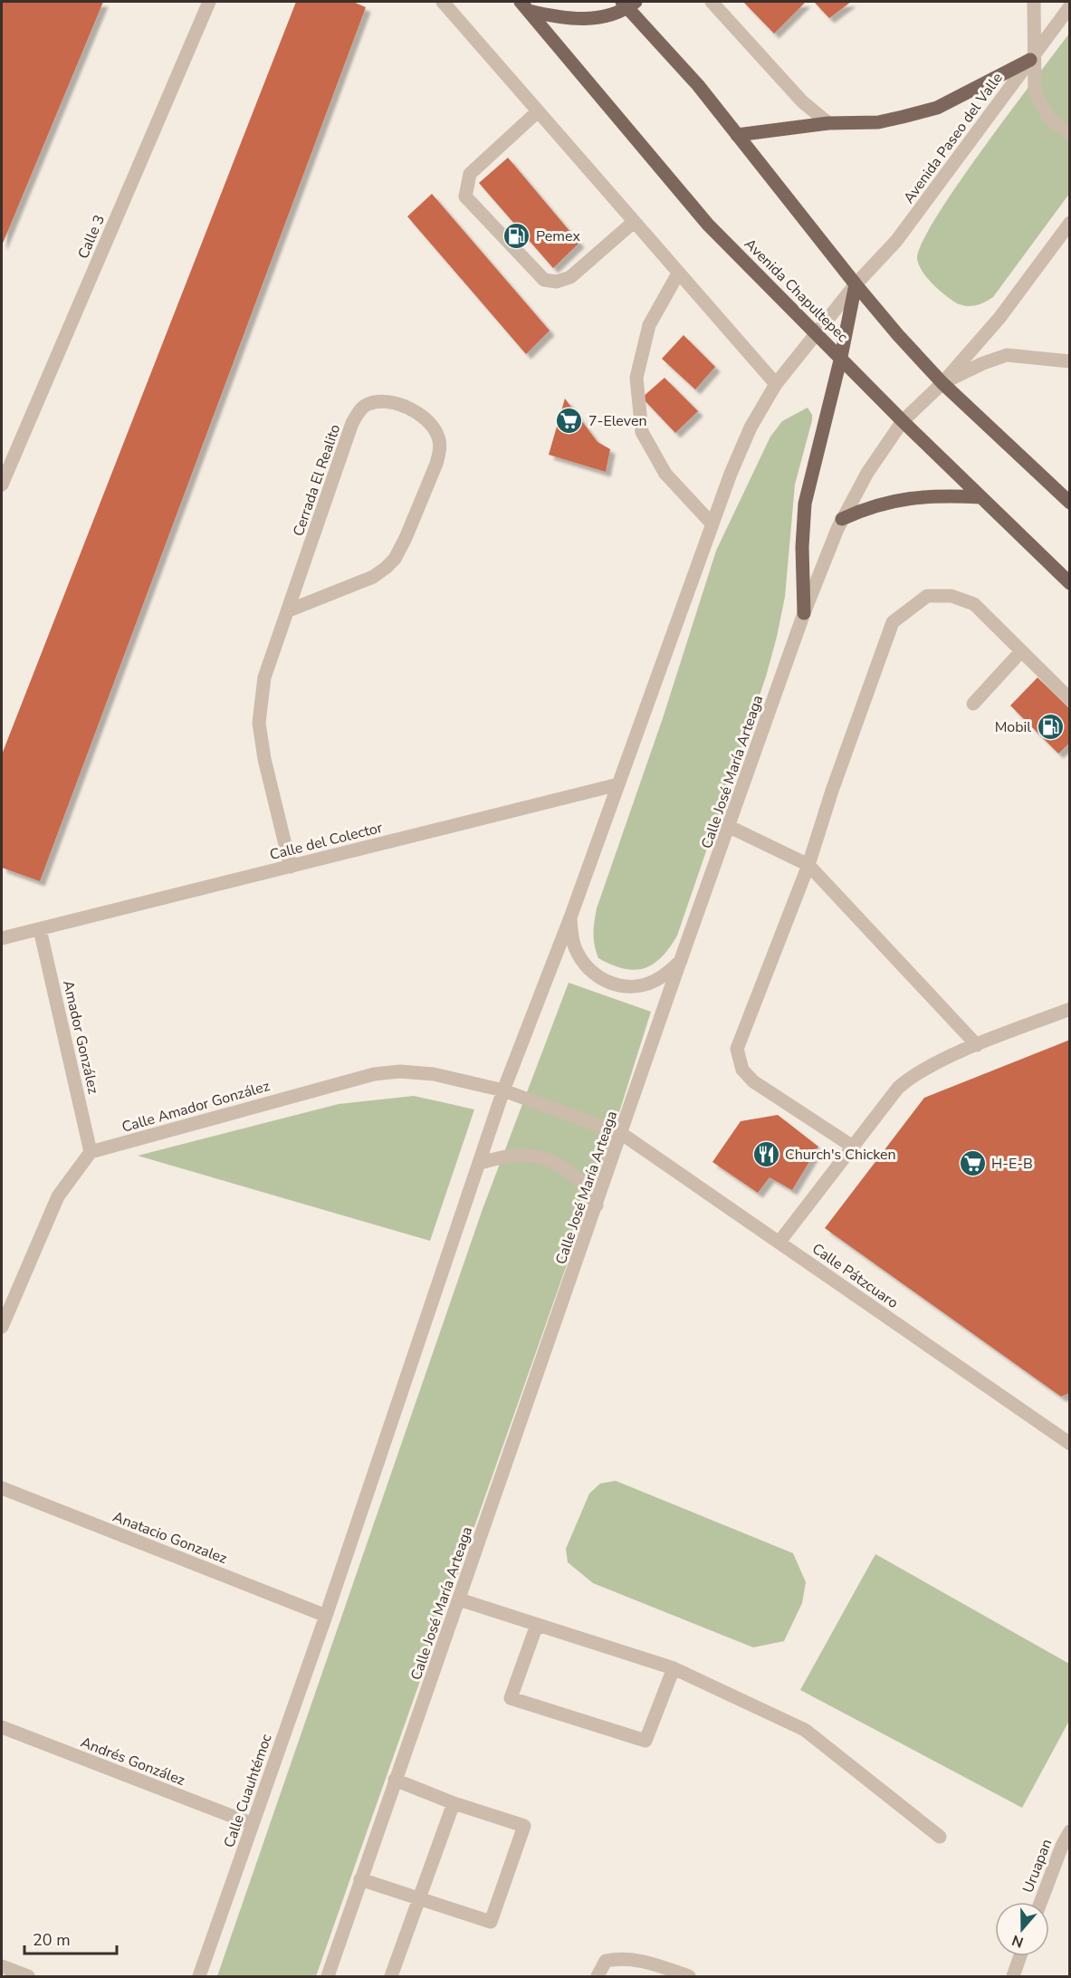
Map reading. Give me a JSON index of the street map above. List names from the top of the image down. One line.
{"streets":{"main road":["Avenida Chapultepec"],"street":["Avenida Paseo del Valle","Calle 3","Cerrada El Realito","Calle José María Arteaga","Calle del Colector","Amador González","Calle Amador González","Calle Pátzcuaro","Anatacio Gonzalez","Andrés González","Calle Cuauhtémoc","Uruapan"]},"crossings":[["Avenida Paseo del Valle","Avenida Chapultepec"],["Avenida Chapultepec","Calle José María Arteaga"],["Cerrada El Realito","Calle del Colector"],["Calle José María Arteaga","Calle Amador González"],["Calle José María Arteaga","Calle Pátzcuaro"],["Calle del Colector","Amador González"],["Amador González","Calle Amador González"],["Calle Amador González","Calle Pátzcuaro"],["Anatacio Gonzalez","Calle Cuauhtémoc"],["Andrés González","Calle Cuauhtémoc"]],"places":{"fuel station":["Pemex","Mobil"],"supermarket":["7-Eleven","H-E-B"],"restaurant":["Church's Chicken"]},"scale_bar":"20 m","north":"bottom"}
